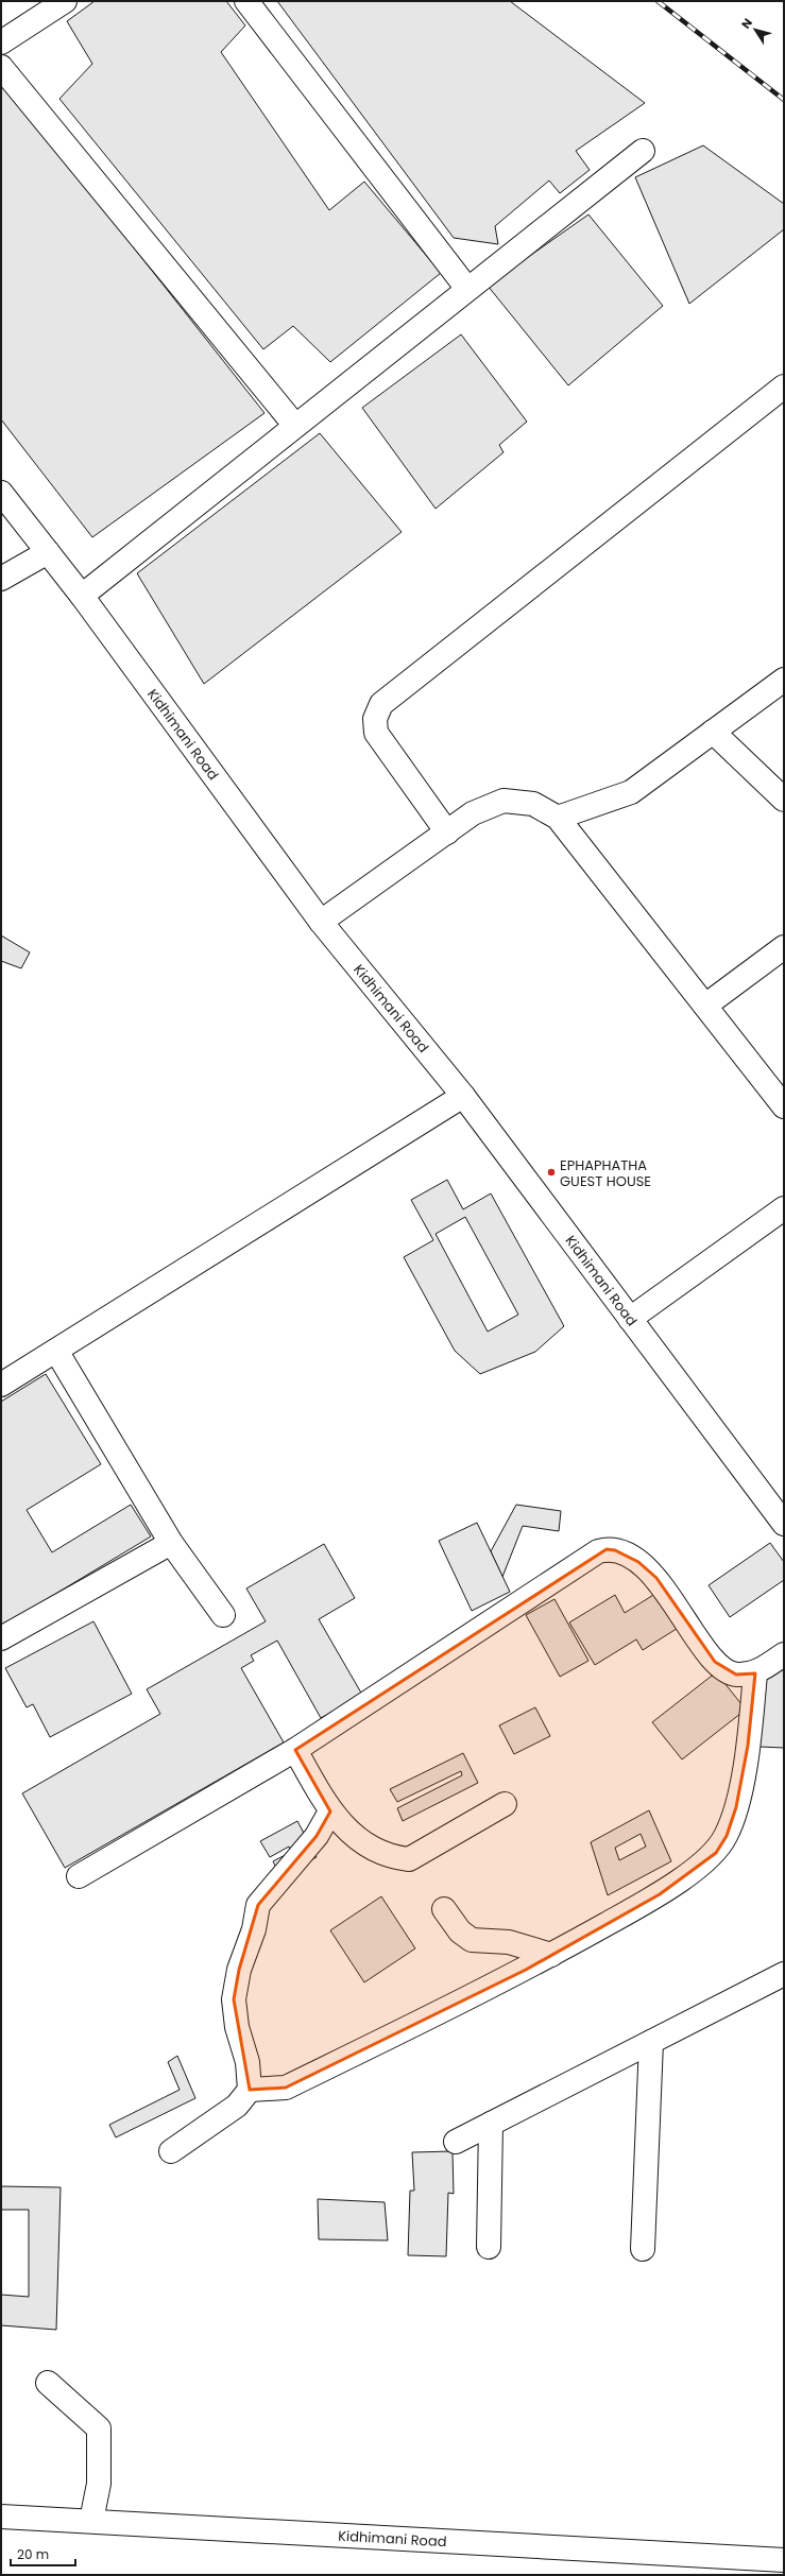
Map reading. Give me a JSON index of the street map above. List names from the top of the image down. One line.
{"streets":{"street":["Kidhimani Road"]},"places":["EPHAPHATHA GUEST HOUSE"],"scale_bar":"20 m","north":"top left"}
